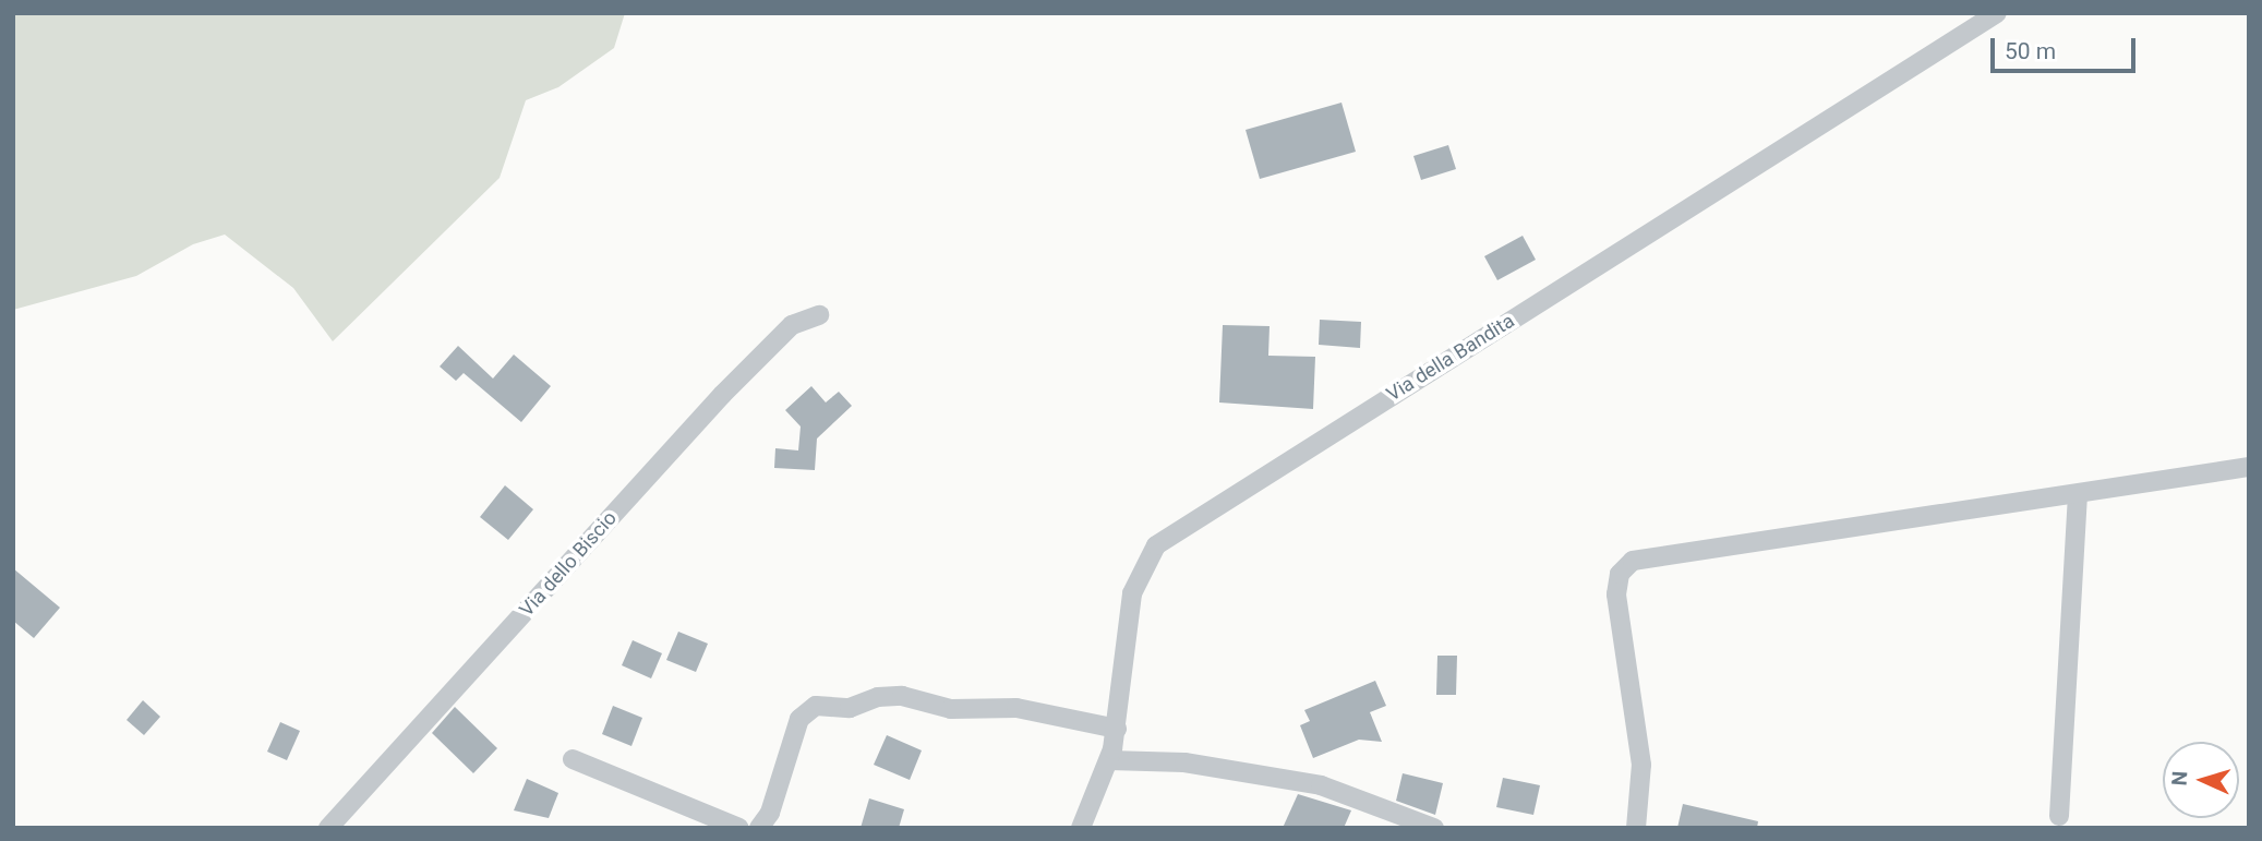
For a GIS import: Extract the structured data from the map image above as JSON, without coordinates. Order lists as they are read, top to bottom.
{
  "streets": {
    "street": ["Via della Bandita", "Via dello Biscio"]
  },
  "scale_bar": "50 m",
  "north": "left"
}
